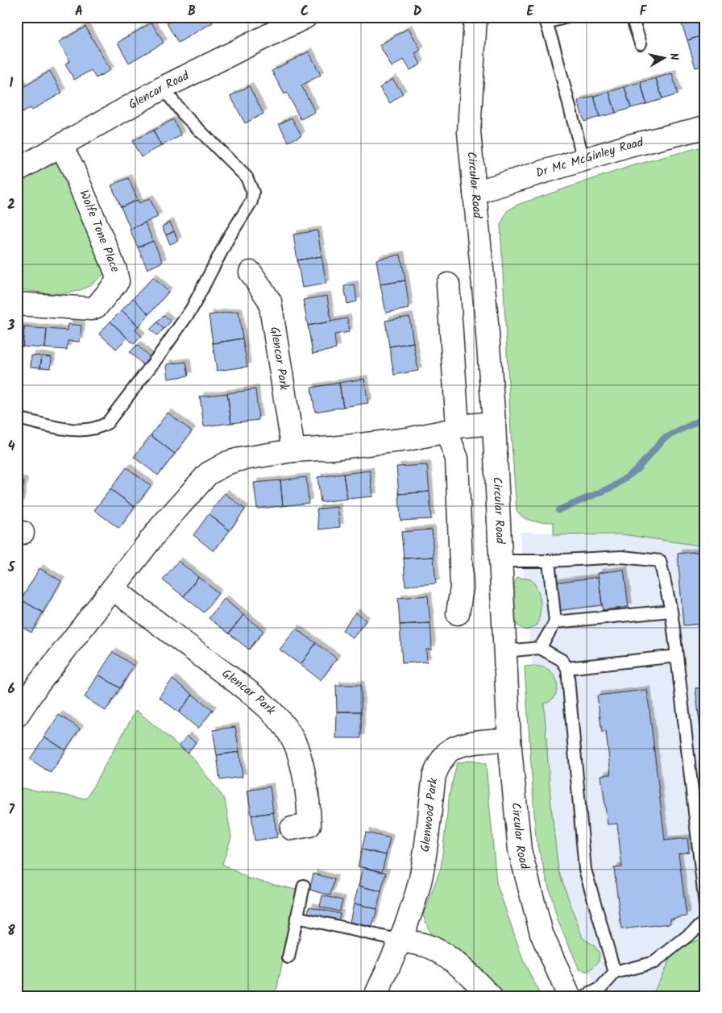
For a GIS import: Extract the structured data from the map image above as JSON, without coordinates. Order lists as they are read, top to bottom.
{
  "streets": {
    "street": [
      "Glencar Road",
      "Dr Mc McGinley Road",
      "Circular Road",
      "Wolfe Tone Place",
      "Glencar Park",
      "Glenwood Park"
    ]
  },
  "crossings": [
    ["Glencar Road", "Wolfe Tone Place"],
    ["Dr Mc McGinley Road", "Circular Road"],
    ["Circular Road", "Glenwood Park"]
  ],
  "north": "right",
  "grid": {
    "columns": [
      "A",
      "B",
      "C",
      "D",
      "E",
      "F"
    ],
    "rows": [
      "1",
      "2",
      "3",
      "4",
      "5",
      "6",
      "7",
      "8"
    ]
  }
}
